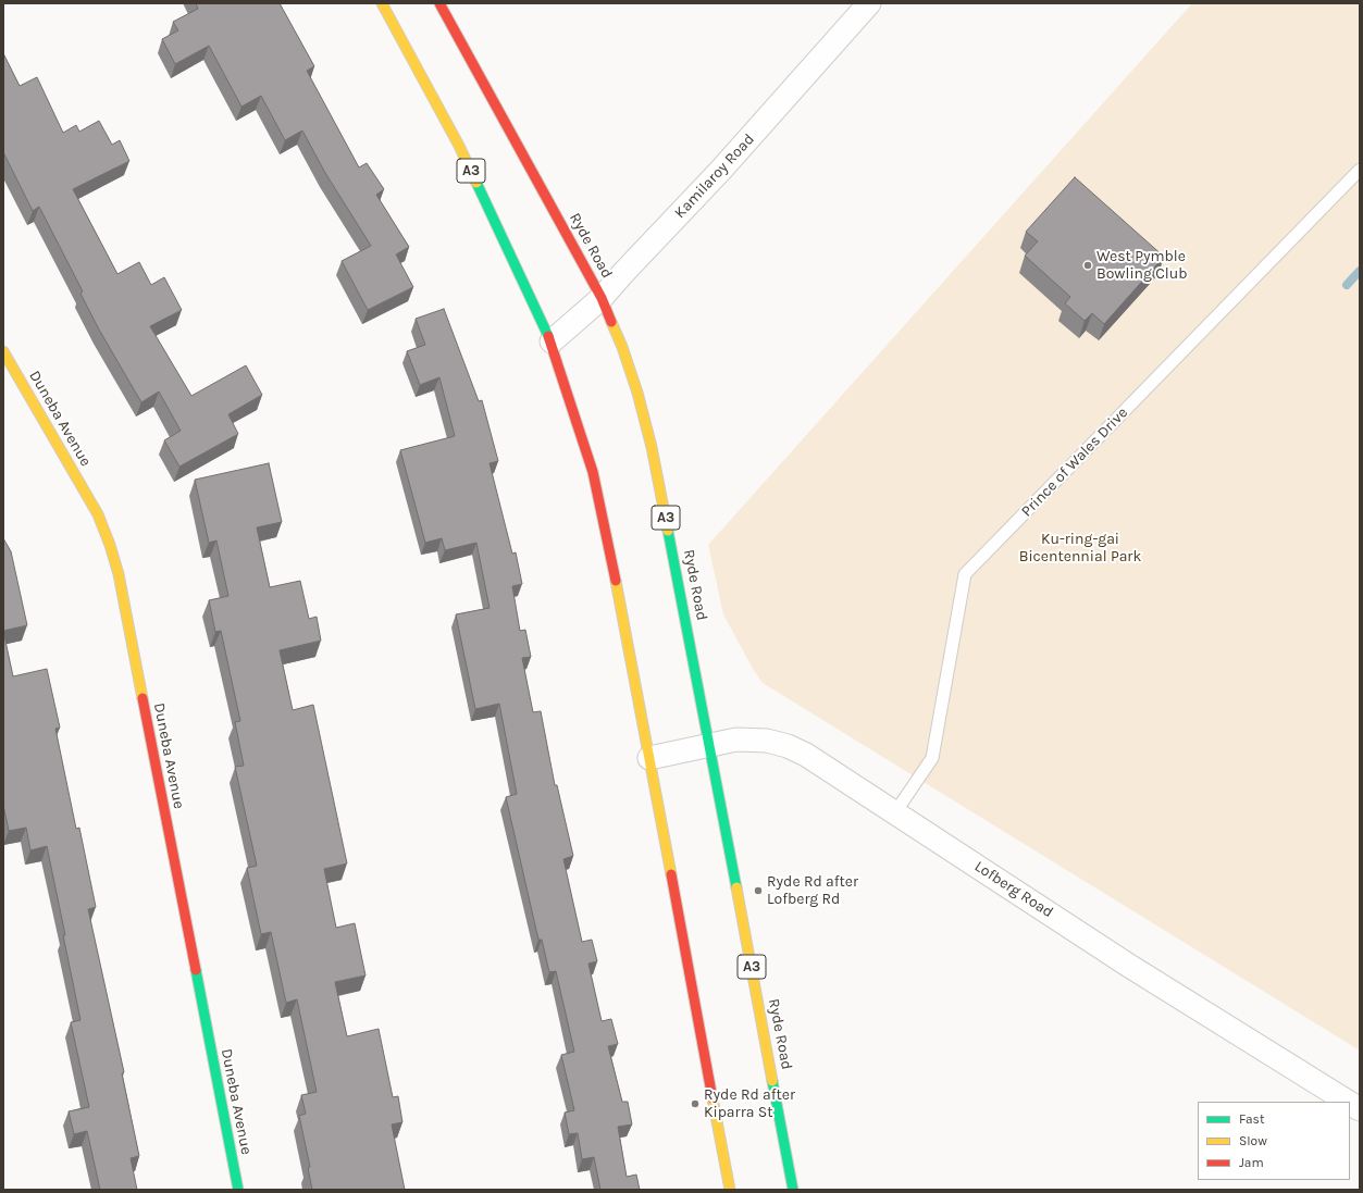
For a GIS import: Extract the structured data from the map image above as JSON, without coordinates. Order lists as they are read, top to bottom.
{
  "streets": {
    "main road": ["A3", "Ryde Road", "Duneba Avenue"],
    "street": ["Kamilaroy Road", "Lofberg Road"],
    "lane": ["Prince of Wales Drive"]
  },
  "crossings": [
    ["A3", "Kamilaroy Road"],
    ["A3", "Lofberg Road"],
    ["Kamilaroy Road", "Ryde Road"],
    ["Ryde Road", "Lofberg Road"],
    ["Prince of Wales Drive", "Lofberg Road"]
  ],
  "parks": ["Ku-ring-gai Bicentennial Park"],
  "places": ["West Pymble Bowling Club", "Ryde Rd after Lofberg Rd", "Ryde Rd after Kiparra St"],
  "legend": ["Fast", "Slow", "Jam"]
}
